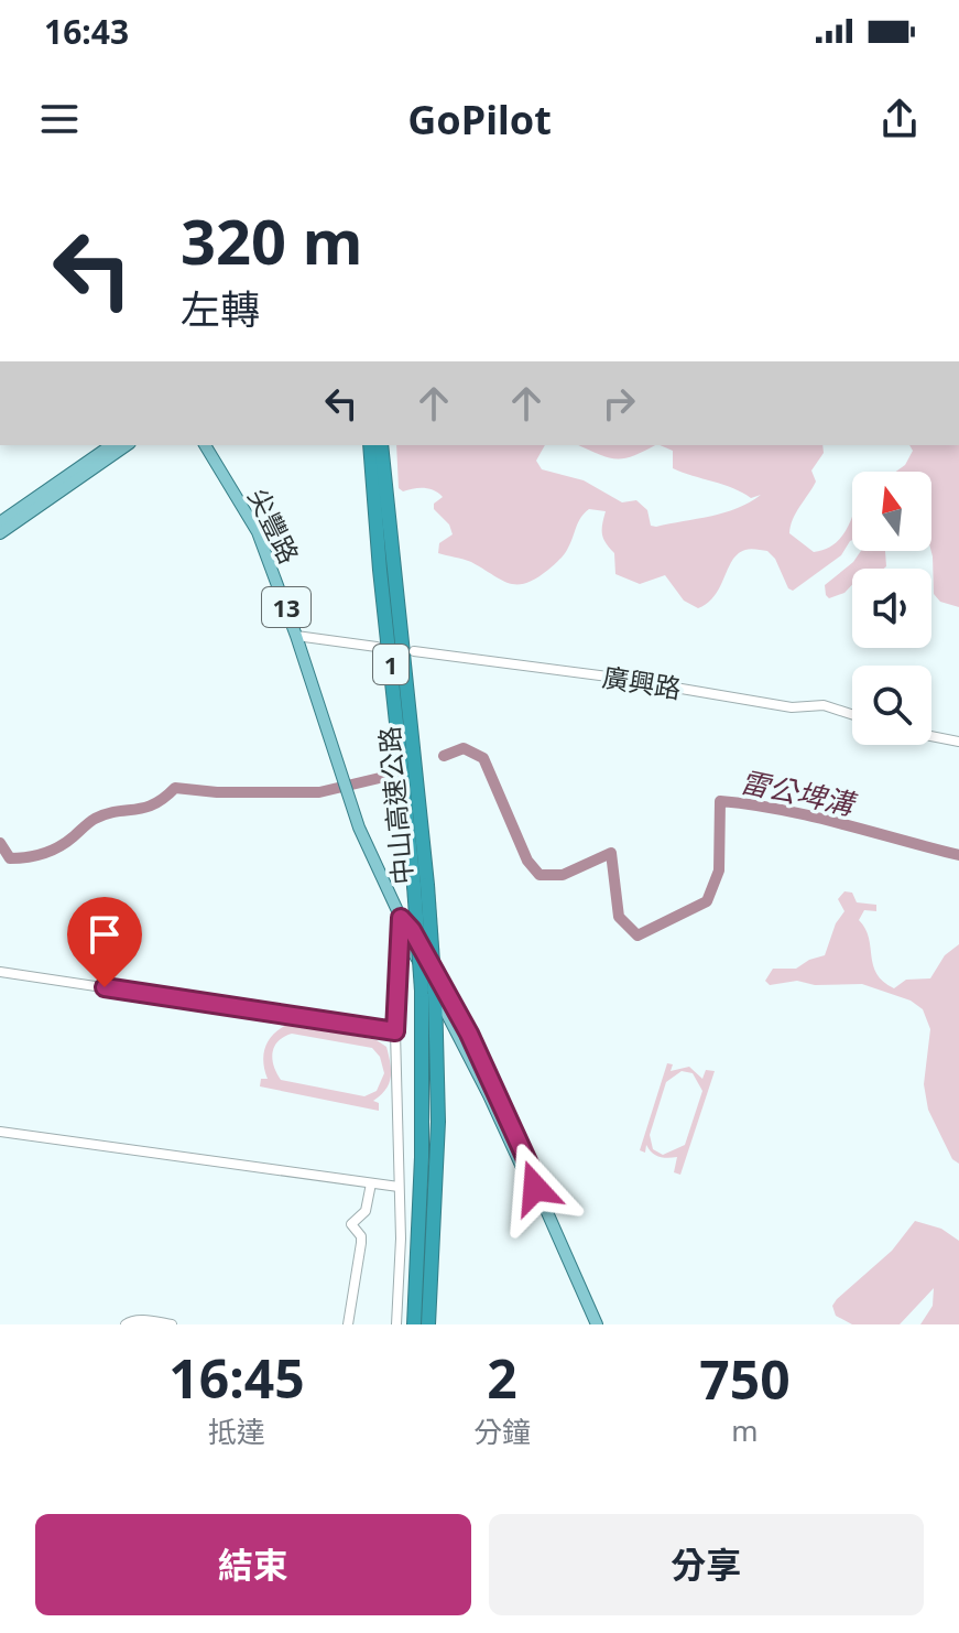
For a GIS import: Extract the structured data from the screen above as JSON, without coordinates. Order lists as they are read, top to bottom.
{
  "streets": {
    "highway": ["1", "中山高速公路"],
    "main road": ["尖豐路", "13"],
    "street": ["廣興路"]
  },
  "crossings": [
    ["尖豐路", "13"]
  ],
  "water": ["雷公埤溝"],
  "north": "top",
  "page": {
    "status": "16:43",
    "header": "GoPilot",
    "turn": ["320 m", "左轉"],
    "eta": [
      "16:45",
      "抵達",
      "2",
      "分鐘",
      "750",
      "m"
    ],
    "buttons": ["結束", "分享"]
  }
}
